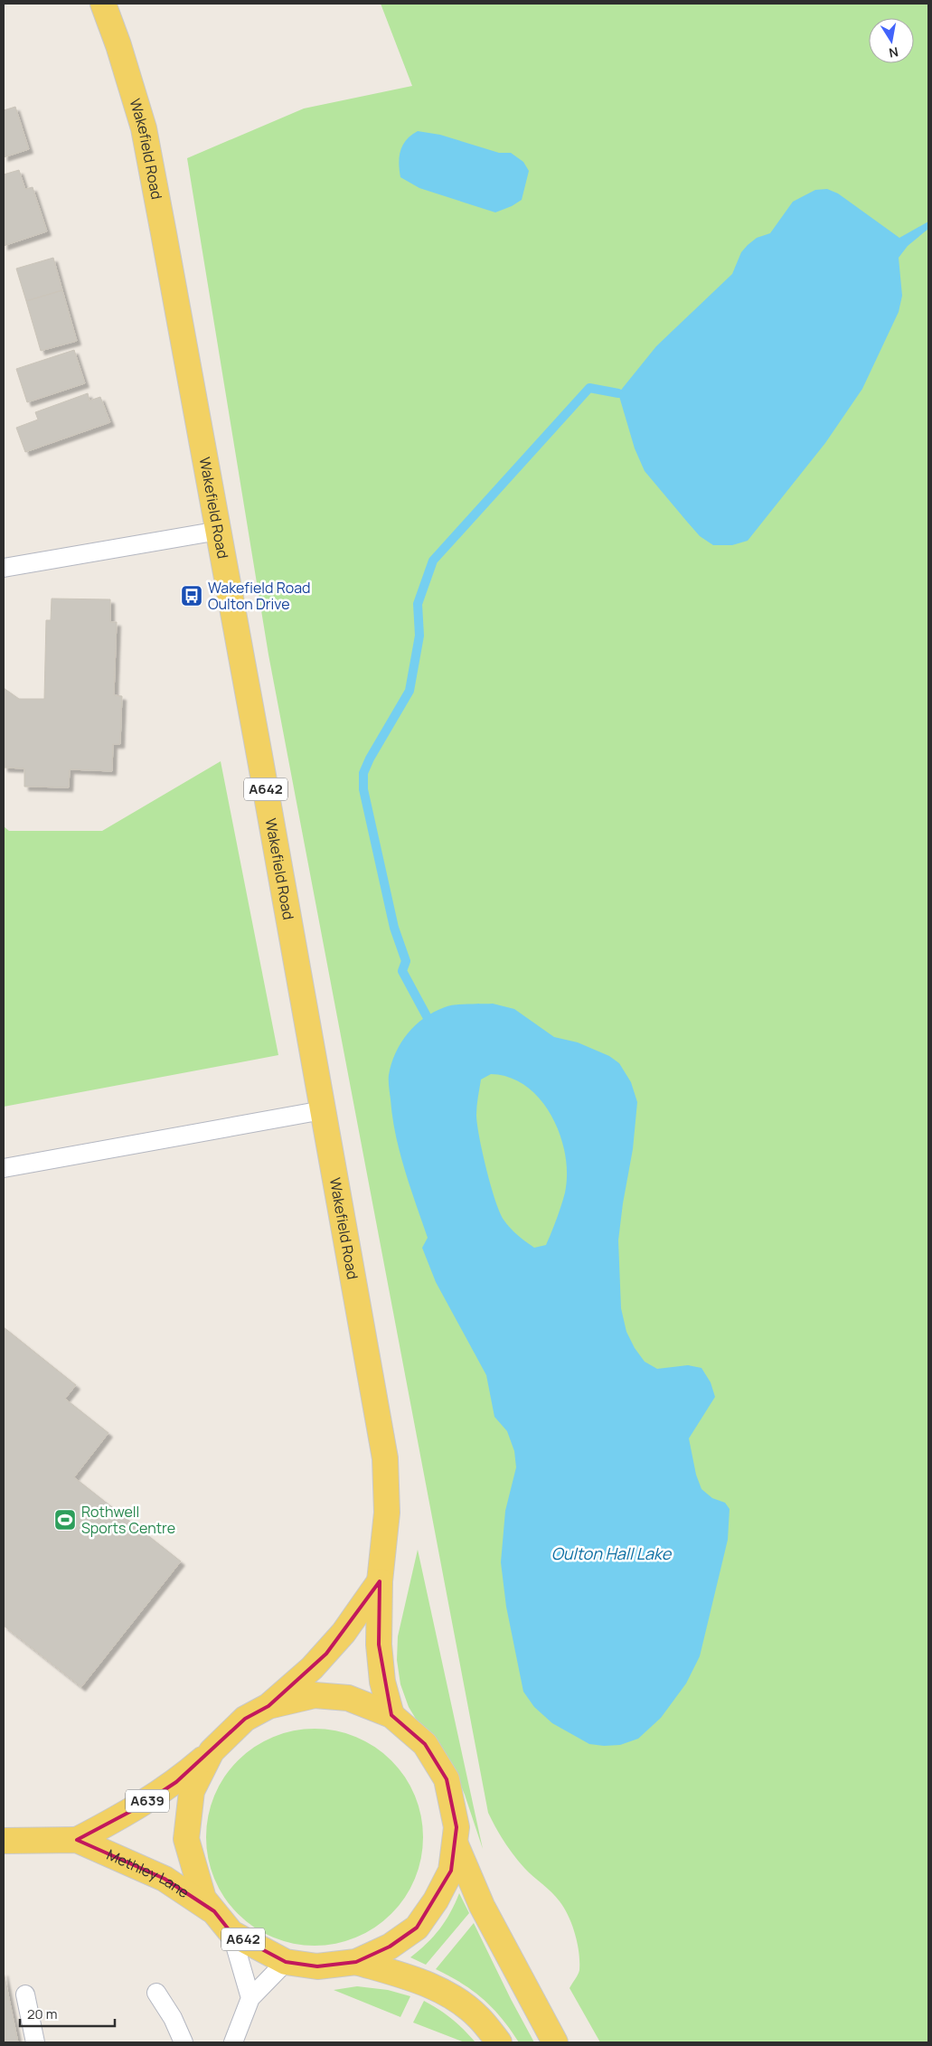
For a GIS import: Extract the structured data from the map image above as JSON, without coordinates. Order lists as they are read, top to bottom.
{
  "streets": {
    "main road": [
      "Wakefield Road",
      "A642",
      "A639",
      "Methley Lane"
    ]
  },
  "crossings": [
    ["Wakefield Road", "A642"],
    ["A642", "Methley Lane"]
  ],
  "water": ["Oulton Hall Lake"],
  "places": {
    "bus stop": ["Wakefield Road Oulton Drive"],
    "sports": ["Rothwell Sports Centre"]
  },
  "scale_bar": "20 m",
  "north": "bottom"
}
